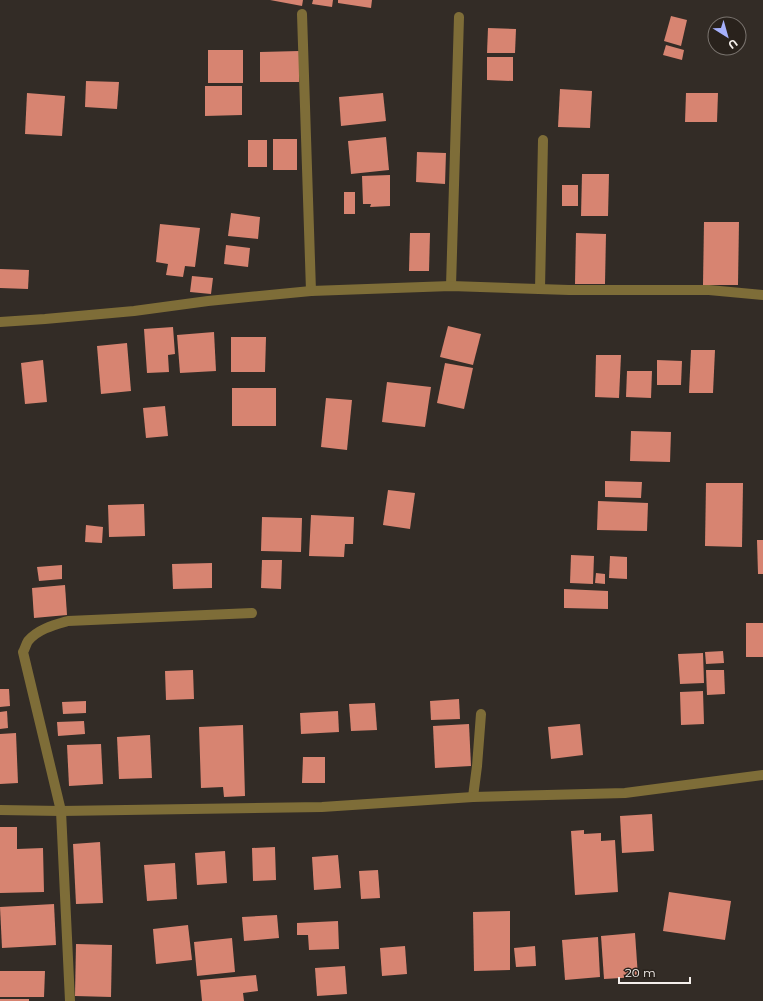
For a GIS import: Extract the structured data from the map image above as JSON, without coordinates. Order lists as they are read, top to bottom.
{
  "scale_bar": "20 m",
  "north": "bottom right"
}
